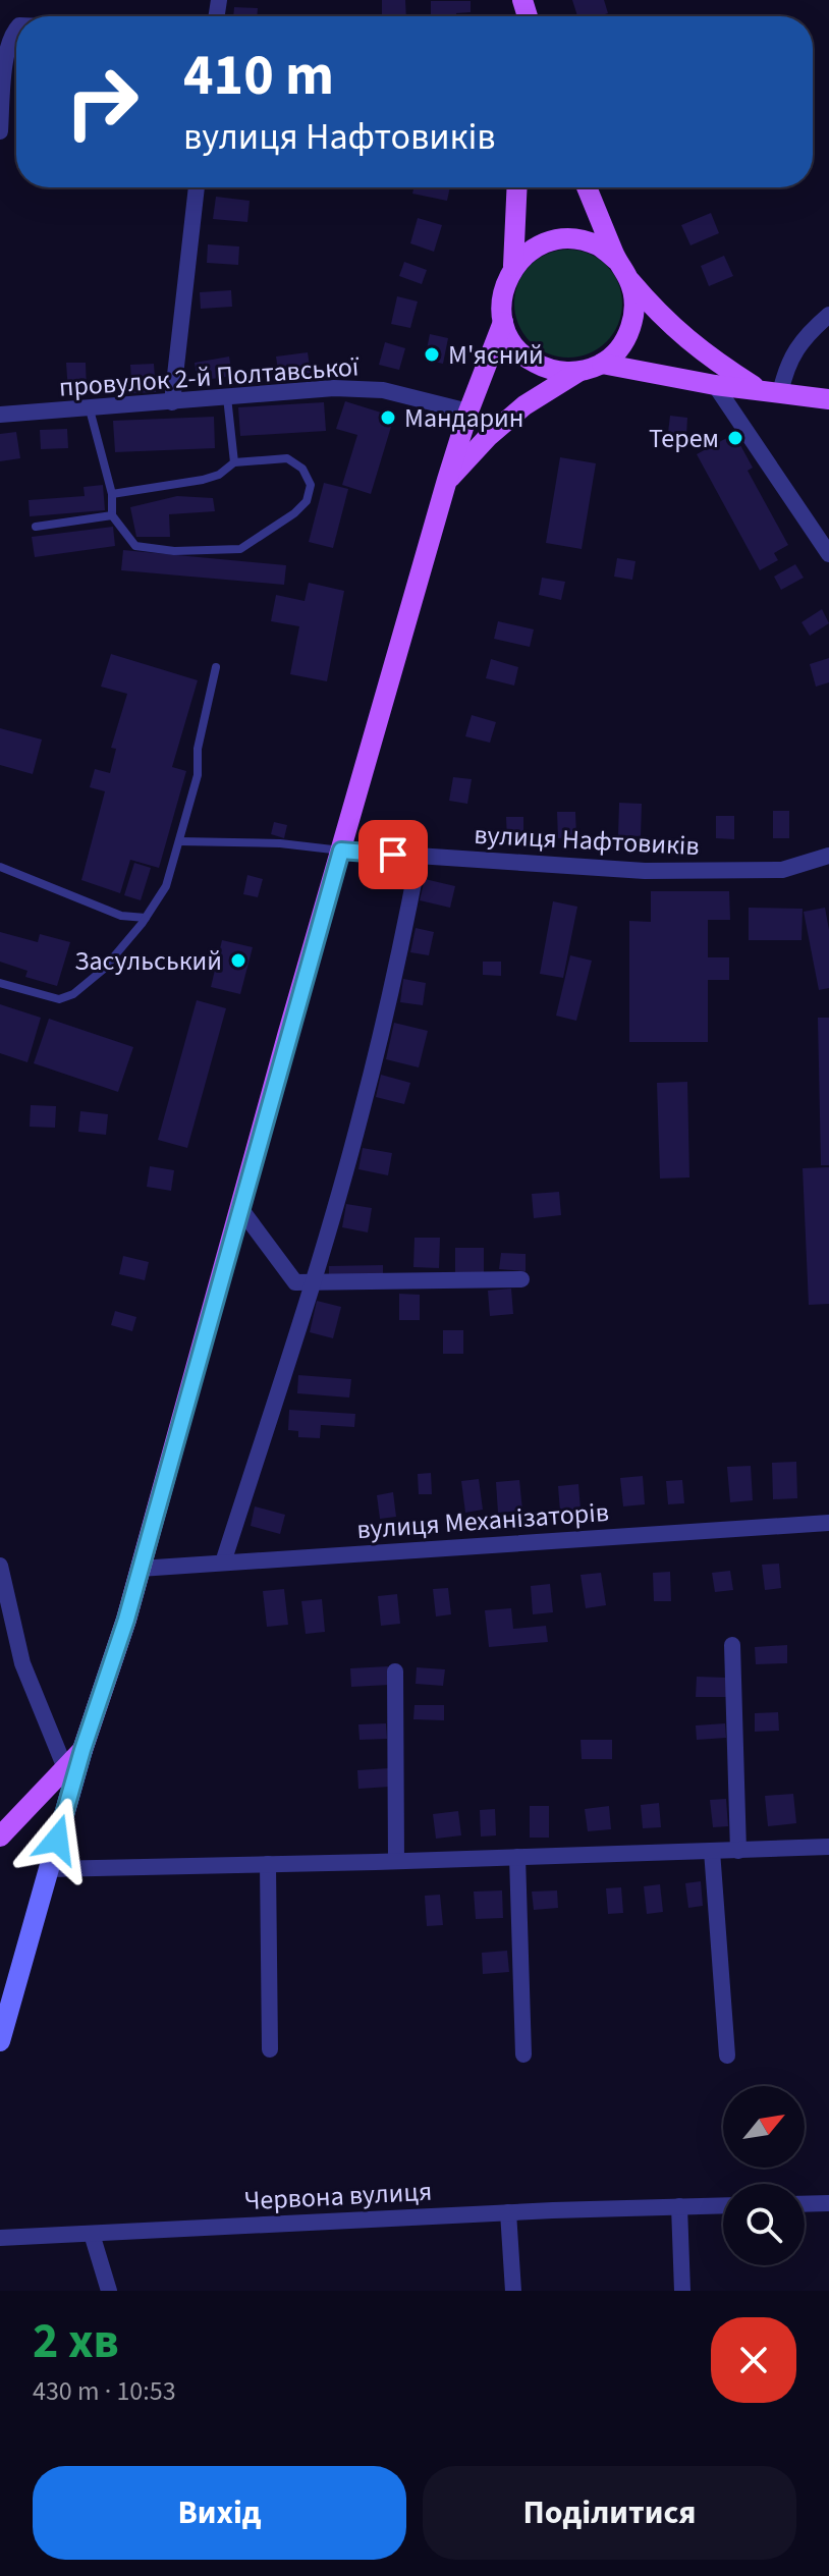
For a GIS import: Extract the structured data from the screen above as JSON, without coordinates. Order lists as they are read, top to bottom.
{
  "streets": {
    "street": [
      "провулок 2-й Полтавської",
      "вулиця Нафтовиків",
      "вулиця Механізаторів",
      "Червона вулиця"
    ]
  },
  "places": [
    "М'ясний",
    "Мандарин",
    "Терем",
    "Засульський"
  ],
  "north": "top right",
  "page": {
    "turn": ["410 m", "вулиця Нафтовиків"],
    "heading": ["2 хв", "430 m · 10:53"],
    "buttons": ["Вихід", "Поділитися"]
  }
}
